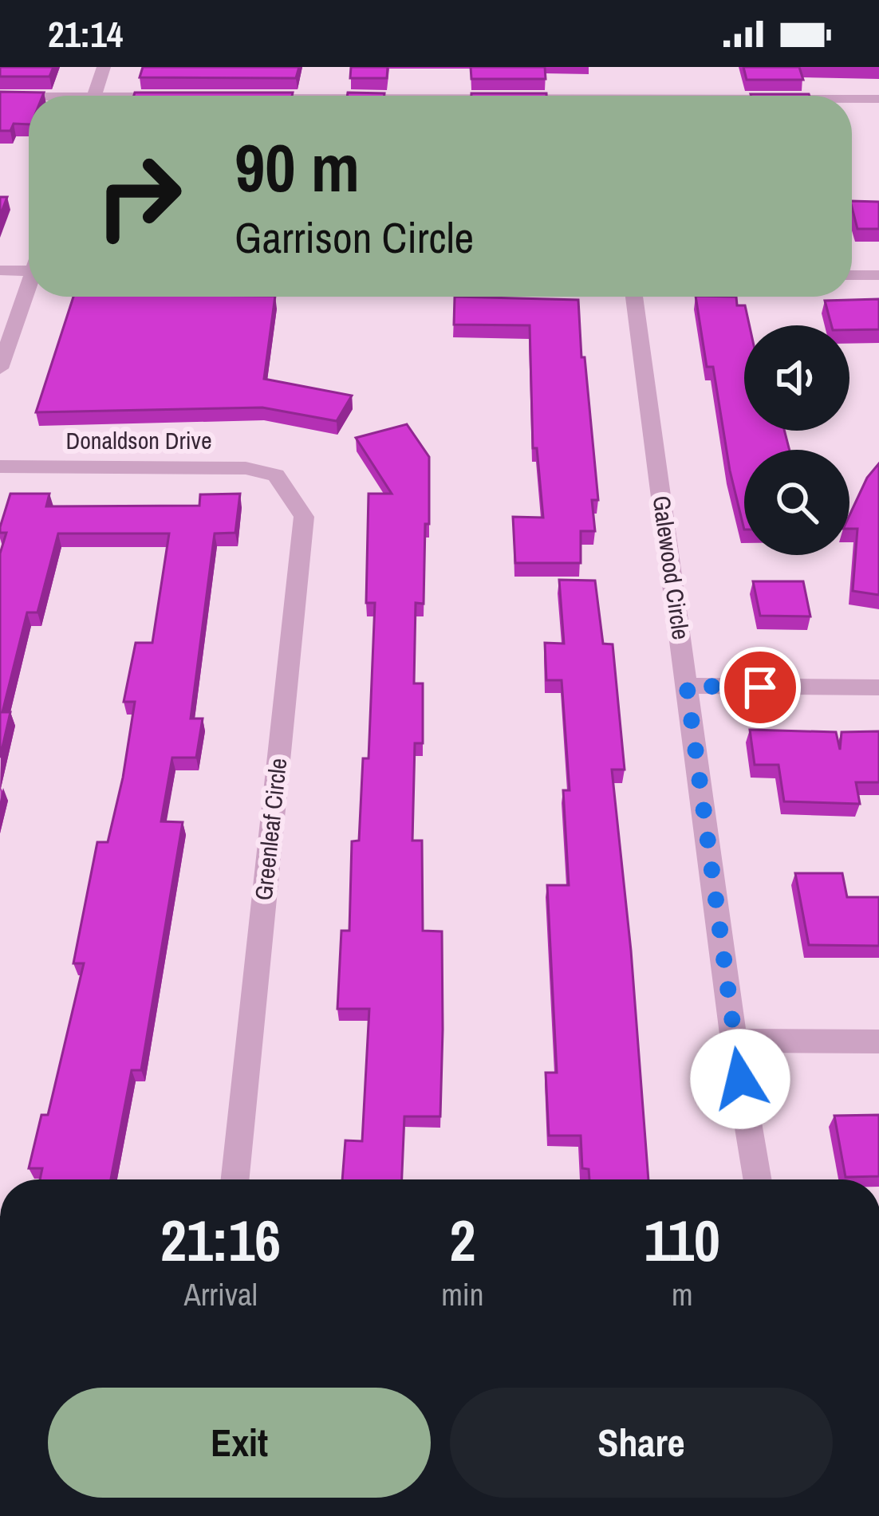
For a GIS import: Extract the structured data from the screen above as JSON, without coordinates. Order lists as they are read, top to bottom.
{
  "streets": {
    "street": ["Donaldson Drive", "Galewood Circle", "Greenleaf Circle"]
  },
  "crossings": [
    ["Donaldson Drive", "Greenleaf Circle"]
  ],
  "page": {
    "status": "21:14",
    "turn": ["90 m", "Garrison Circle"],
    "eta": [
      "21:16",
      "Arrival",
      "2",
      "min",
      "110",
      "m"
    ],
    "buttons": ["Exit", "Share"]
  }
}
